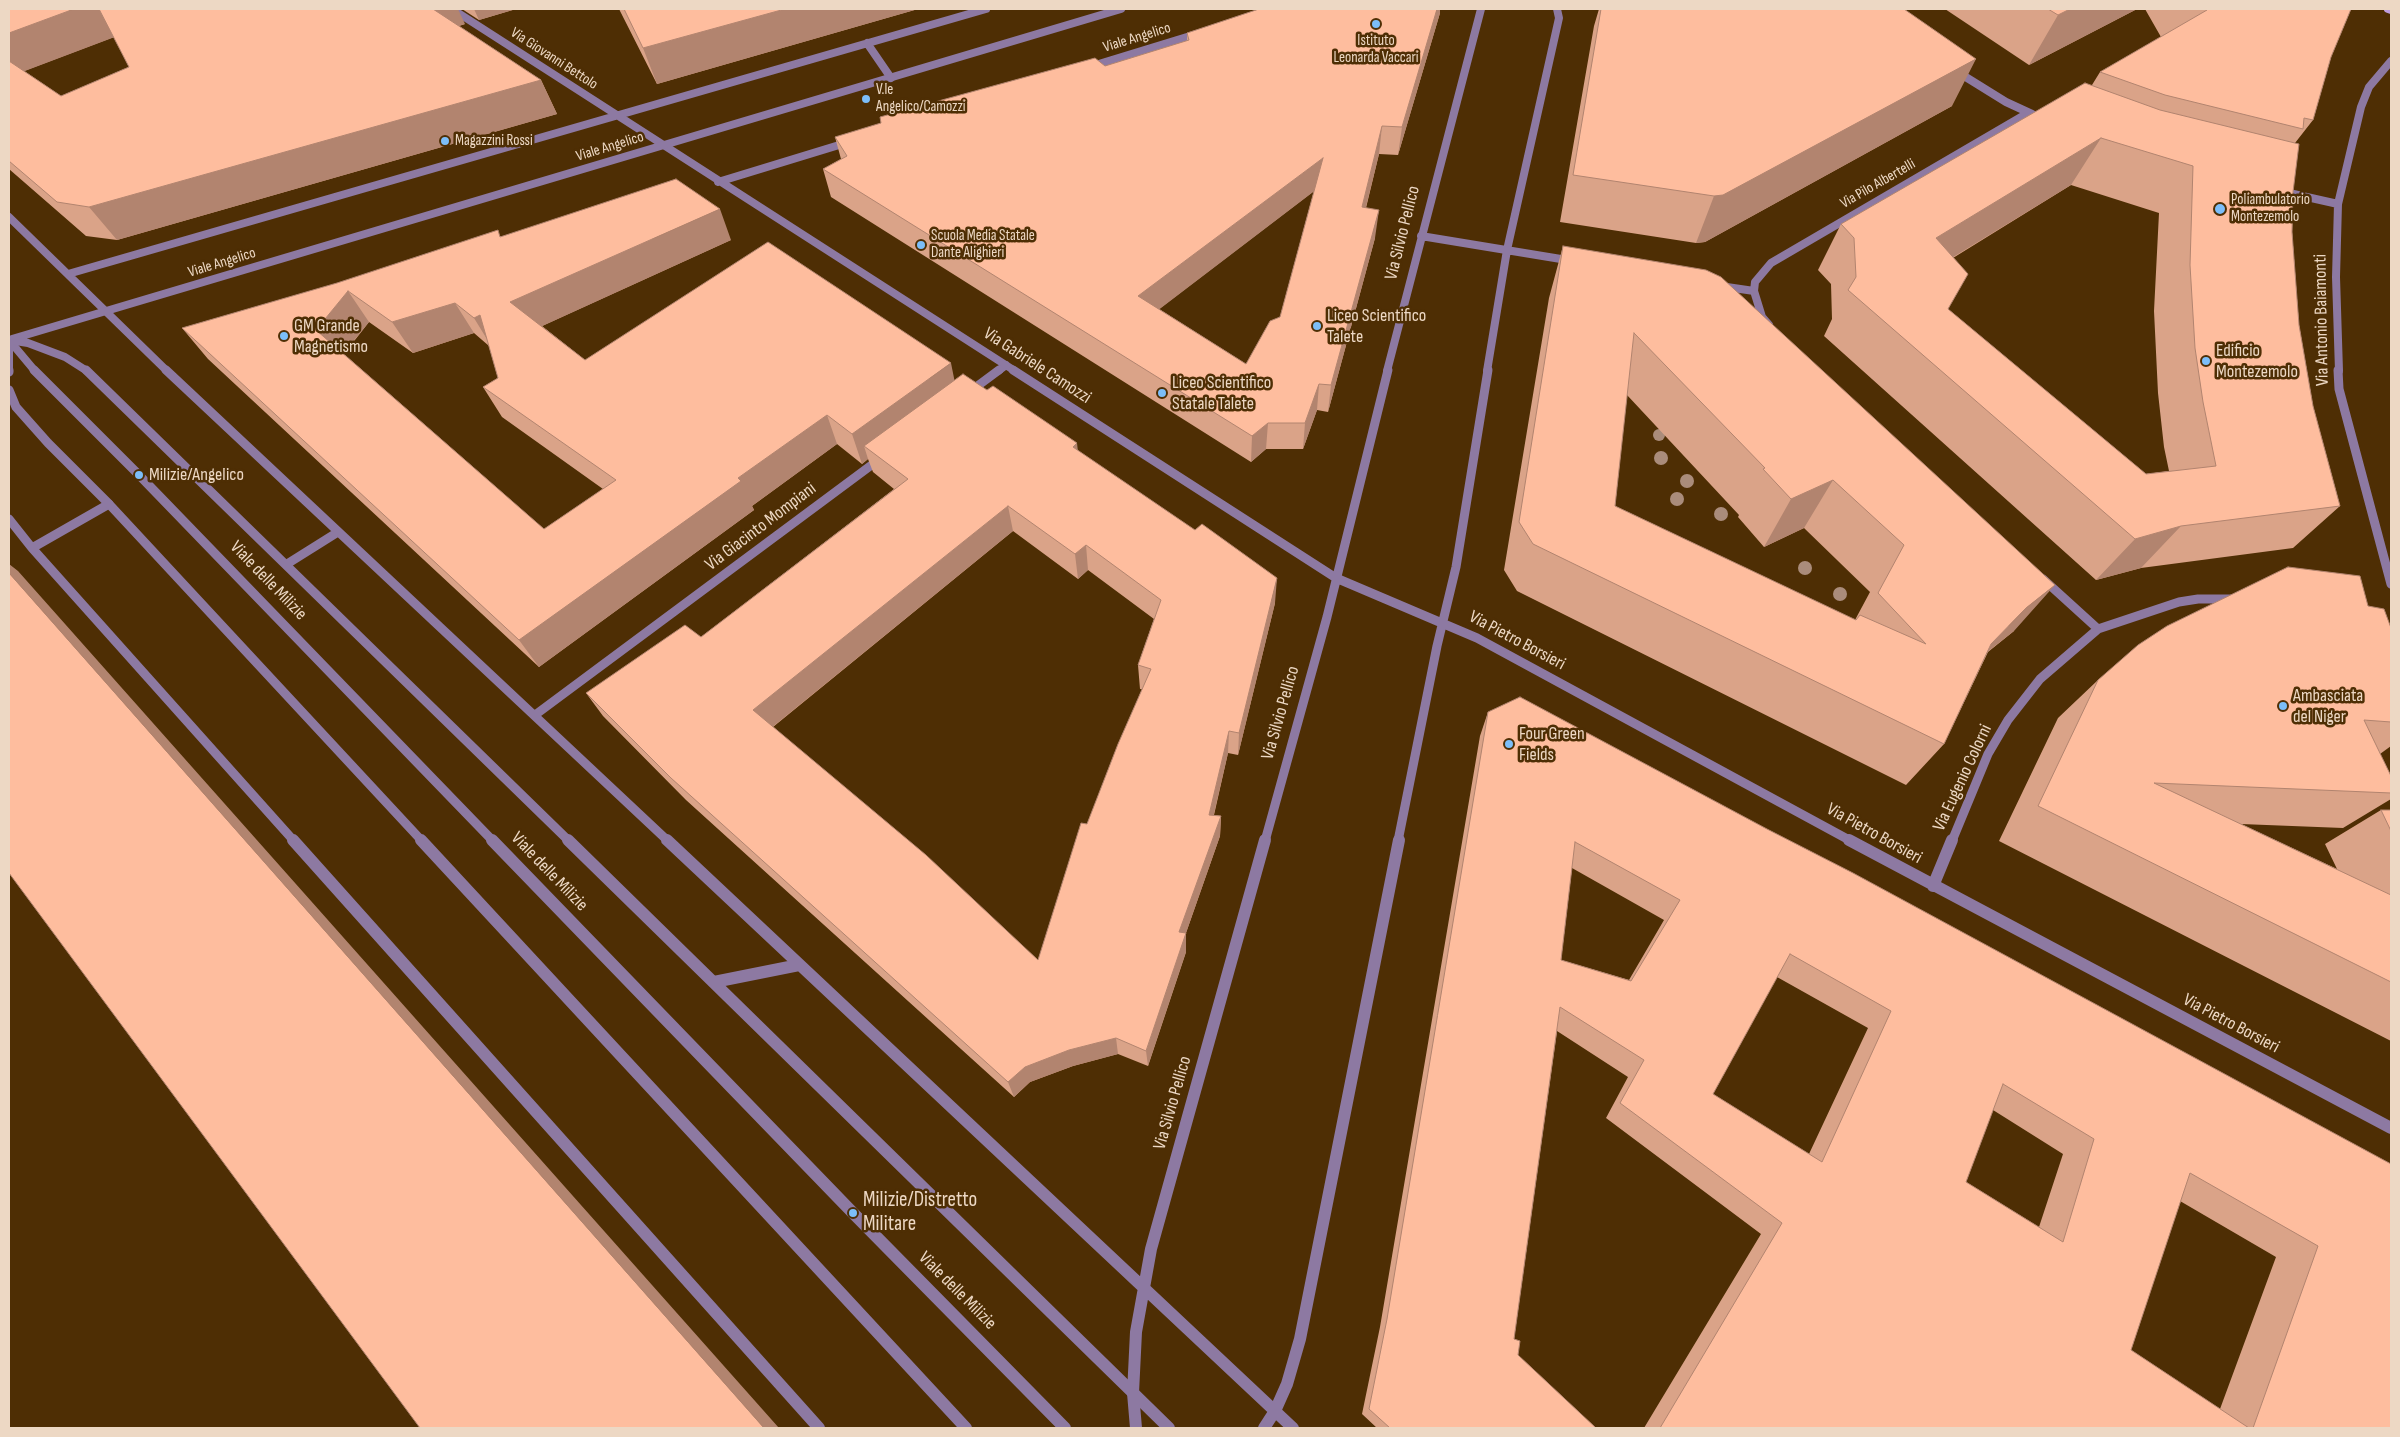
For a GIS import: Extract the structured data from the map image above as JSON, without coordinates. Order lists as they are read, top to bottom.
{
  "streets": {
    "street": [
      "Viale Angelico",
      "Via Giovanni Bettolo",
      "Via Pilo Albertelli",
      "Via Silvio Pellico",
      "Via Antonio Baiamonti",
      "Via Gabriele Camozzi",
      "Via Giacinto Mompiani",
      "Viale delle Milizie",
      "Via Pietro Borsieri",
      "Via Eugenio Colorni"
    ]
  },
  "crossings": [
    ["Viale Angelico", "Via Giovanni Bettolo"],
    ["Viale Angelico", "Via Gabriele Camozzi"],
    ["Viale Angelico", "Viale delle Milizie"],
    ["Via Giovanni Bettolo", "Via Gabriele Camozzi"],
    ["Via Silvio Pellico", "Via Gabriele Camozzi"],
    ["Via Silvio Pellico", "Viale delle Milizie"],
    ["Via Silvio Pellico", "Via Pietro Borsieri"],
    ["Via Gabriele Camozzi", "Via Pietro Borsieri"],
    ["Via Pietro Borsieri", "Via Eugenio Colorni"]
  ],
  "places": [
    "Istituto Leonarda Vaccari",
    "V.le Angelico/Camozzi",
    "Magazzini Rossi",
    "Poliambulatorio Montezemolo",
    "Scuola Media Statale Dante Alighieri",
    "Liceo Scientifico Talete",
    "GM Grande Magnetismo",
    "Edificio Montezemolo",
    "Liceo Scientifico Statale Talete",
    "Milizie/Angelico",
    "Ambasciata del Niger",
    "Four Green Fields",
    "Milizie/Distretto Militare"
  ]
}
